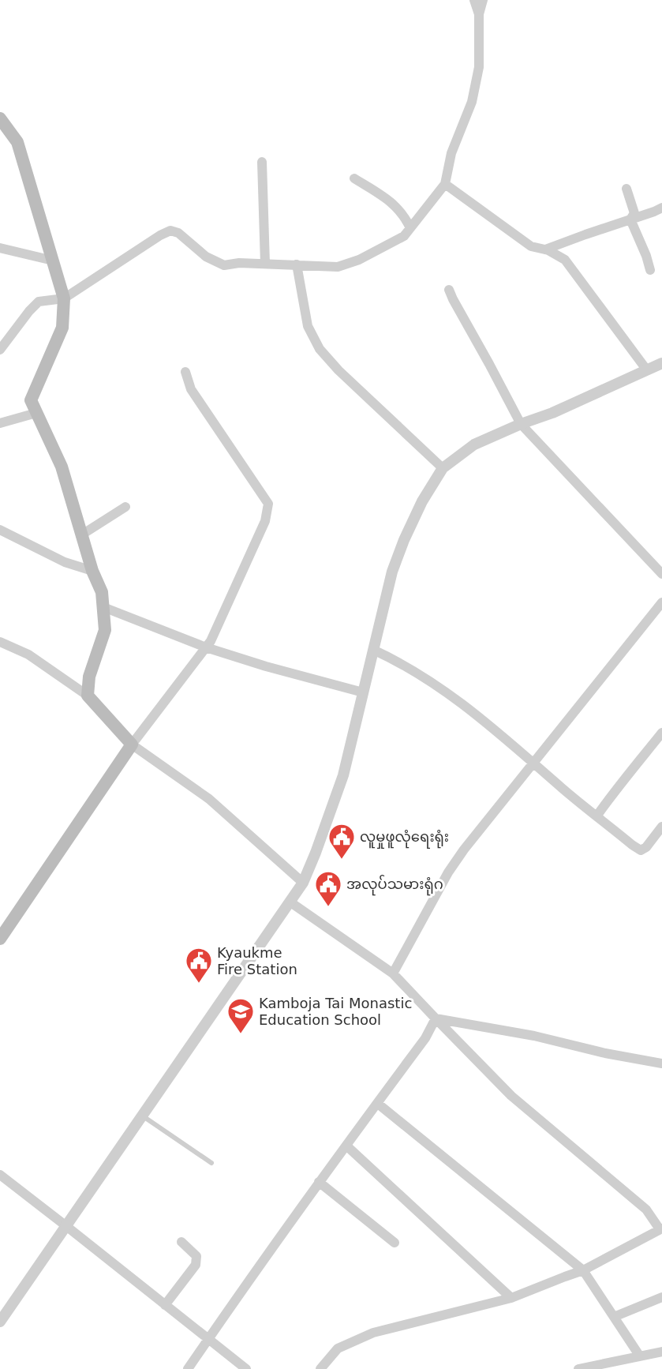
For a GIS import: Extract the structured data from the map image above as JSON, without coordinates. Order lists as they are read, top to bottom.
{
  "places": {
    "public building": ["လူမှုဖူလုံရေးရုံး", "အလုပ်သမားရုံဂ", "Kyaukme Fire Station"],
    "school or university": ["Kamboja Tai Monastic Education School"]
  }
}
